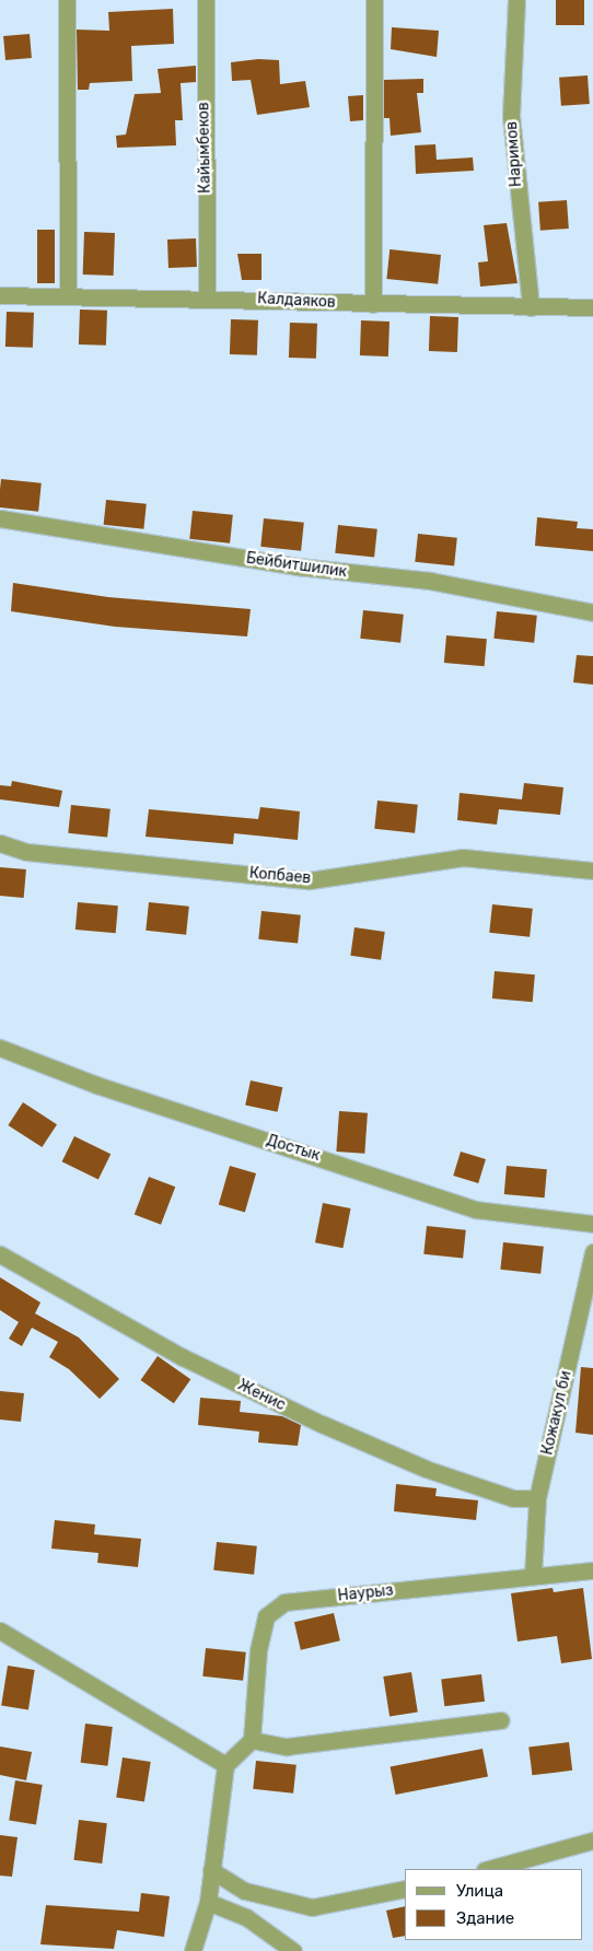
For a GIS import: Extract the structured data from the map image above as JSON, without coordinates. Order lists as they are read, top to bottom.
{
  "streets": {
    "street": [
      "Кайымбеков",
      "Наримов",
      "Калдаяков",
      "Бейбитшилик",
      "Копбаев",
      "Достык",
      "Женис",
      "Кожакул би",
      "Наурыз"
    ]
  },
  "crossings": [
    ["Кайымбеков", "Калдаяков"],
    ["Наримов", "Калдаяков"],
    ["Женис", "Кожакул би"],
    ["Кожакул би", "Наурыз"]
  ],
  "legend": ["Улица", "Здание"]
}
